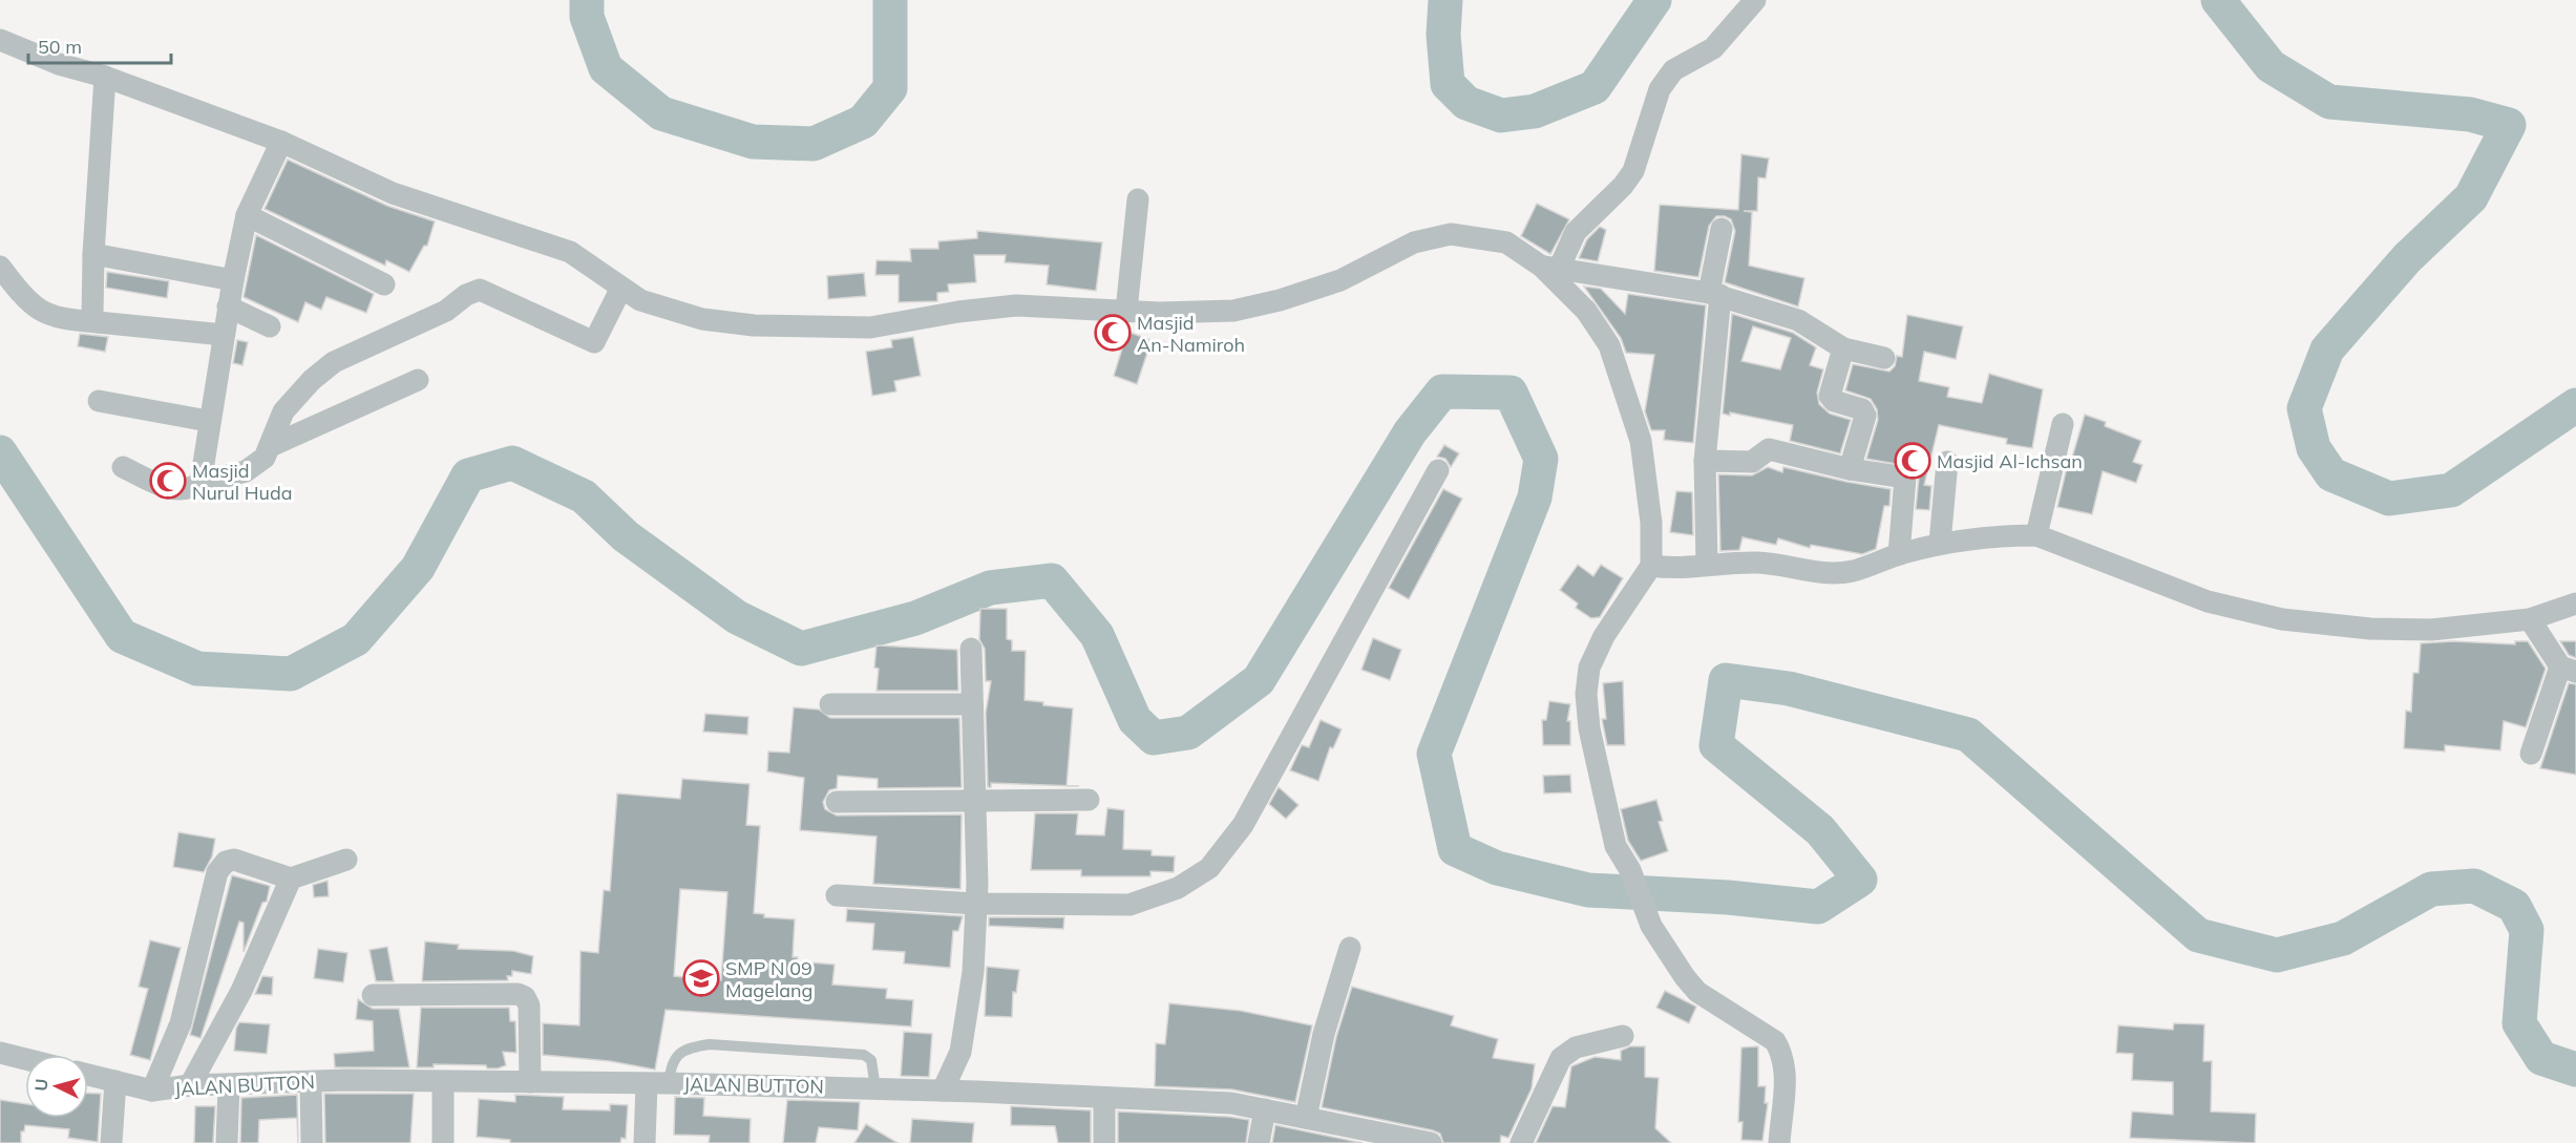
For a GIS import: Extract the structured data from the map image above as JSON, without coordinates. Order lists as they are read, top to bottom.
{
  "streets": {
    "street": ["JALAN BUTTON"]
  },
  "places": {
    "mosque": ["Masjid An-Namiroh", "Masjid Al-Ichsan", "Masjid Nurul Huda"],
    "school or university": ["SMP N 09 Magelang"]
  },
  "scale_bar": "50 m",
  "north": "left"
}
